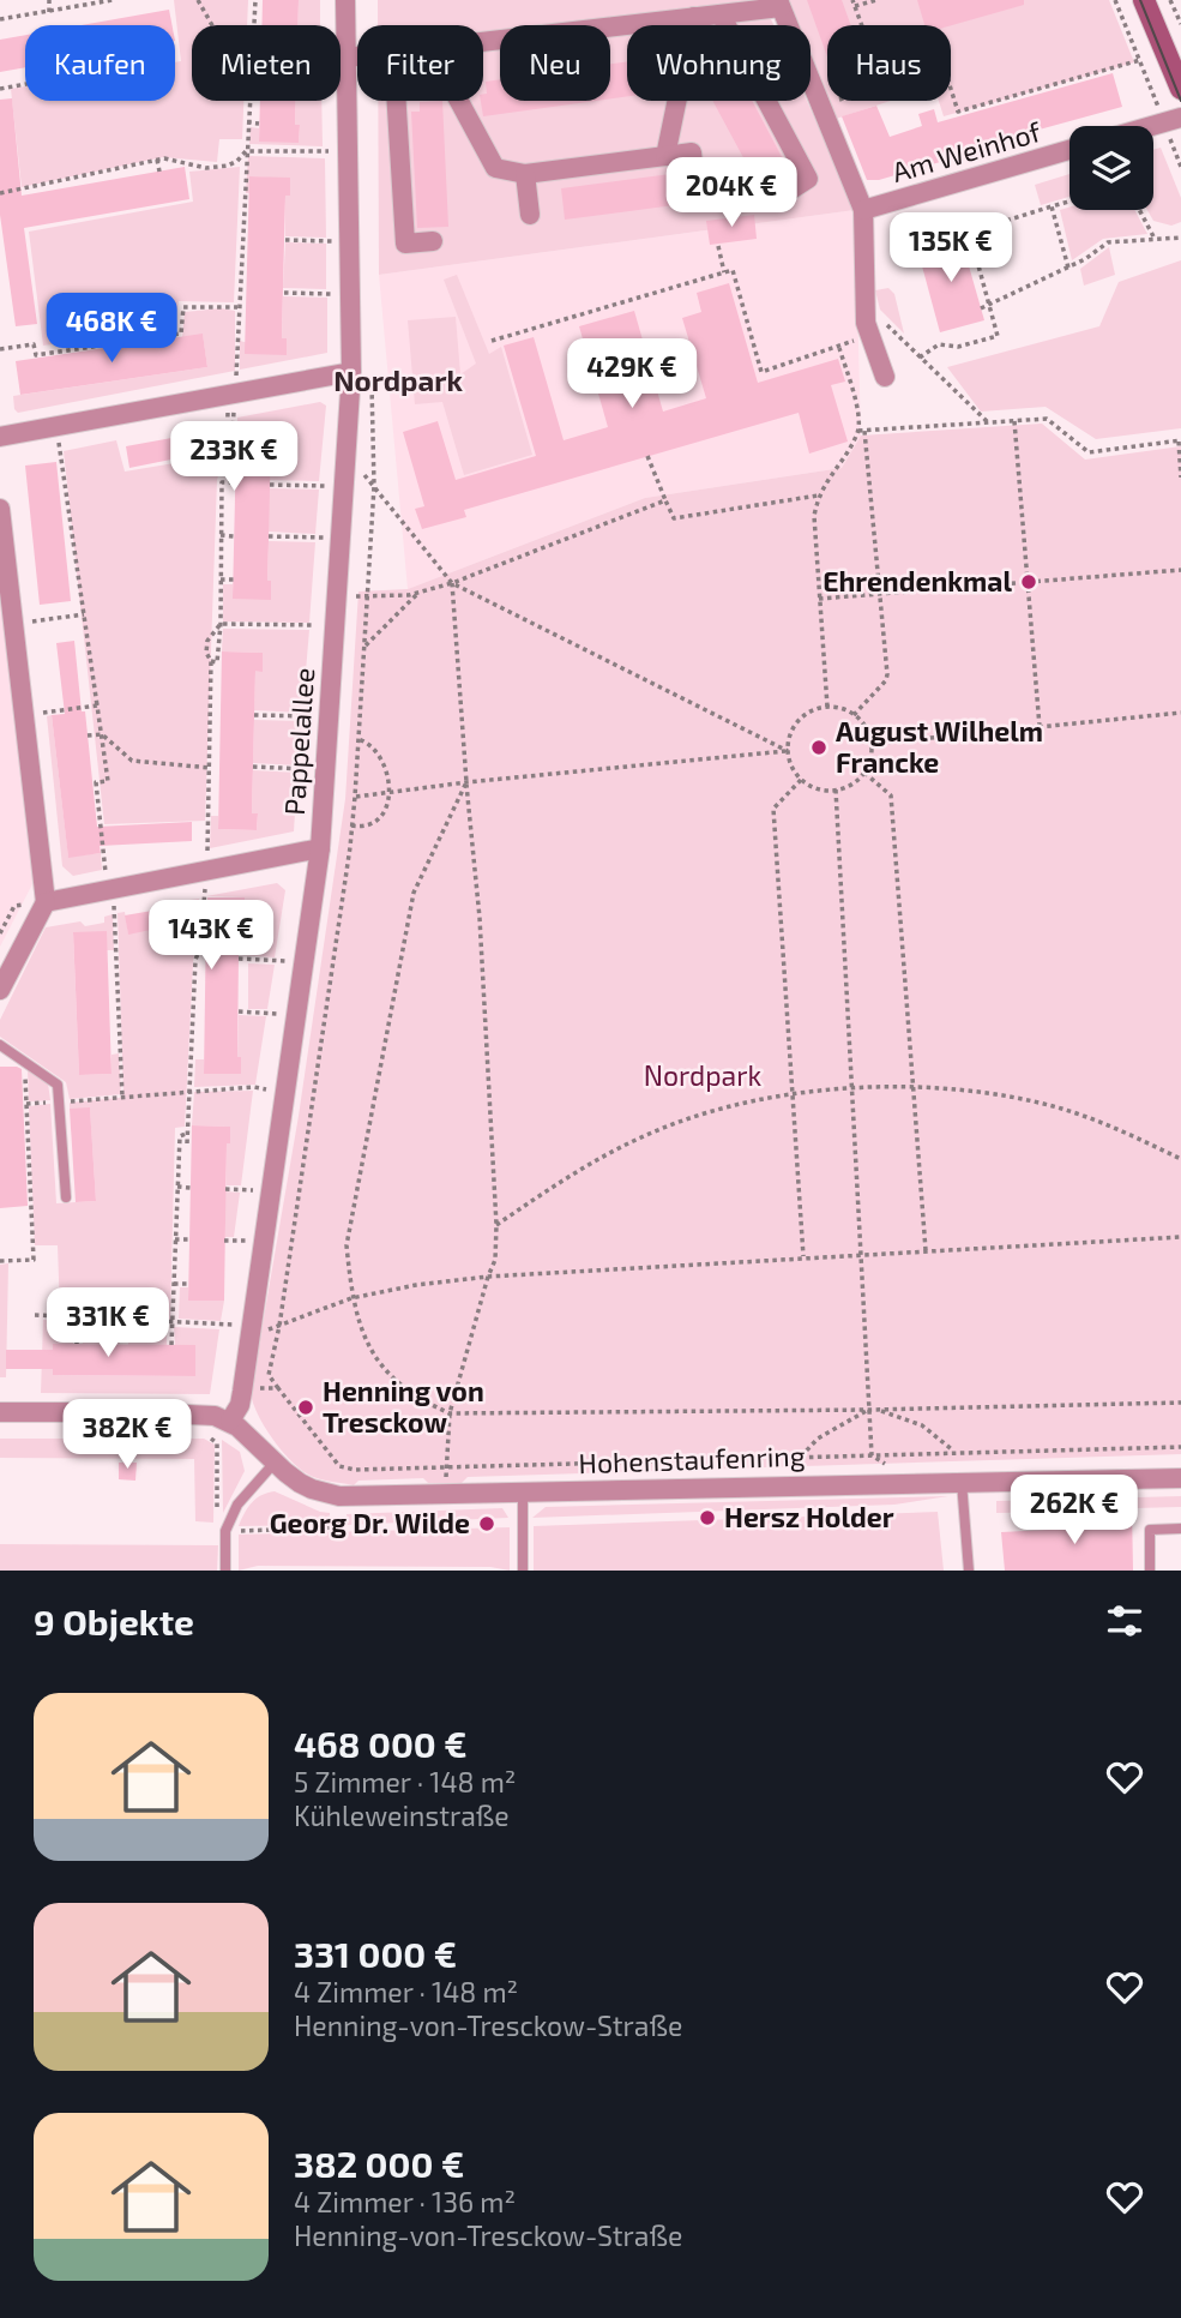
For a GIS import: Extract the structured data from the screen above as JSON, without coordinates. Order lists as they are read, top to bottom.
{
  "streets": {
    "street": ["Am Weinhof", "Pappelallee", "Hohenstaufenring"]
  },
  "crossings": [
    ["Pappelallee", "Hohenstaufenring"]
  ],
  "districts": ["Nordpark"],
  "parks": ["Nordpark"],
  "places": [
    "Ehrendenkmal",
    "August Wilhelm Francke",
    "Henning von Tresckow",
    "Hersz Holder",
    "Georg Dr. Wilde"
  ],
  "page": {
    "chip": [
      "Kaufen",
      "Mieten",
      "Filter",
      "Neu",
      "Wohnung",
      "Haus"
    ],
    "price": [
      "204K €",
      "135K €",
      "468K €",
      "429K €",
      "233K €",
      "143K €",
      "331K €",
      "382K €",
      "262K €"
    ],
    "heading": "9 Objekte",
    "list": [
      {
        "name": "468 000 €",
        "note": "5 Zimmer · 148 m² · Kühleweinstraße"
      },
      {
        "name": "331 000 €",
        "note": "4 Zimmer · 148 m² · Henning-von-Tresckow-Straße"
      },
      {
        "name": "382 000 €",
        "note": "4 Zimmer · 136 m² · Henning-von-Tresckow-Straße"
      }
    ]
  }
}
